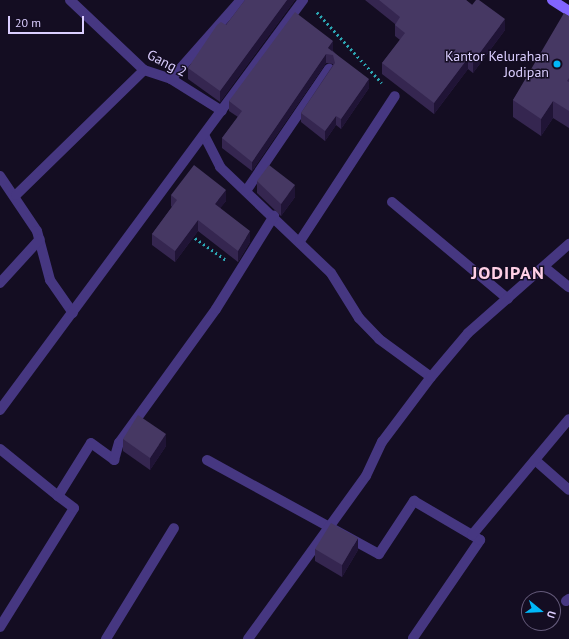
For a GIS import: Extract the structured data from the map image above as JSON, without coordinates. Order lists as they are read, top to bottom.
{
  "streets": {
    "street": ["Gang 2"]
  },
  "districts": ["JODIPAN"],
  "places": ["Kantor Kelurahan Jodipan"],
  "scale_bar": "20 m",
  "north": "right"
}
